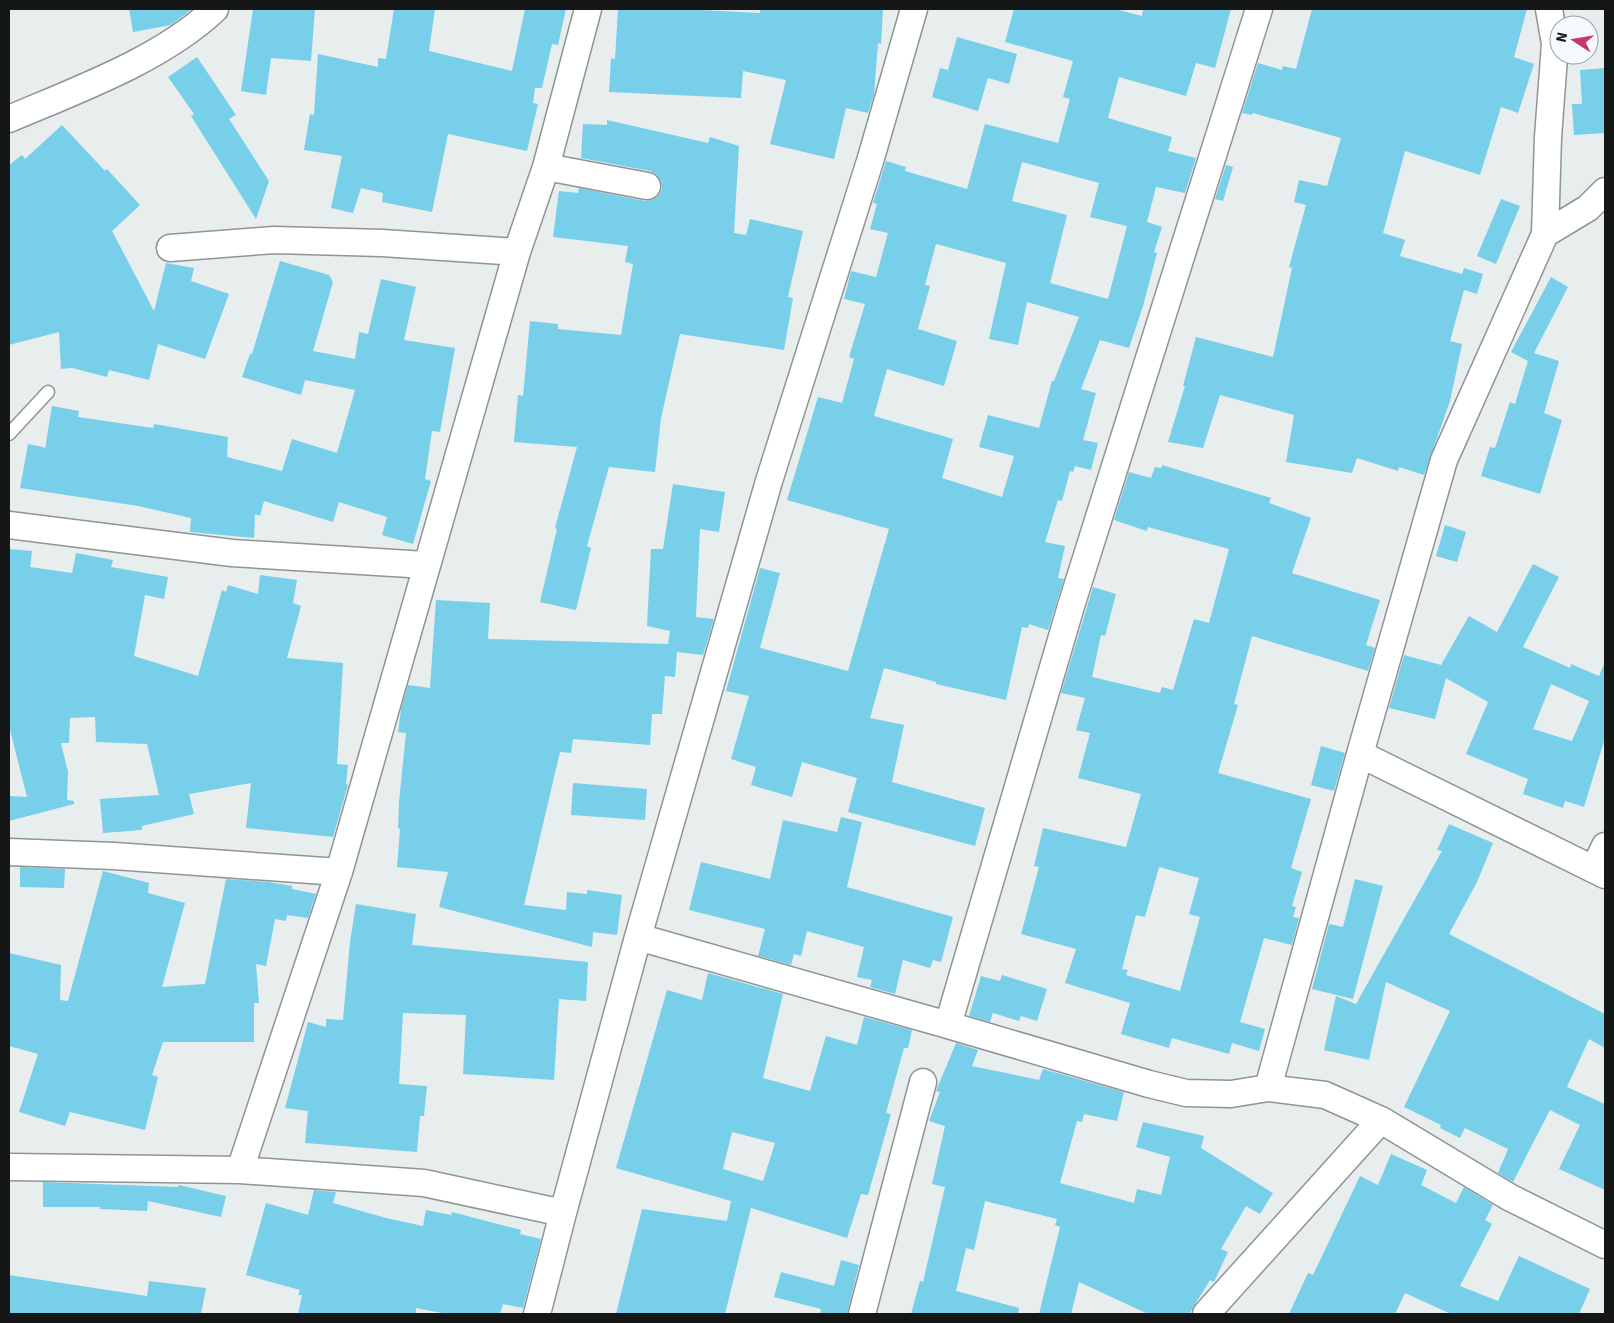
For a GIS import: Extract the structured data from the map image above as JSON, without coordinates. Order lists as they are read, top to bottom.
{
  "north": "left"
}
